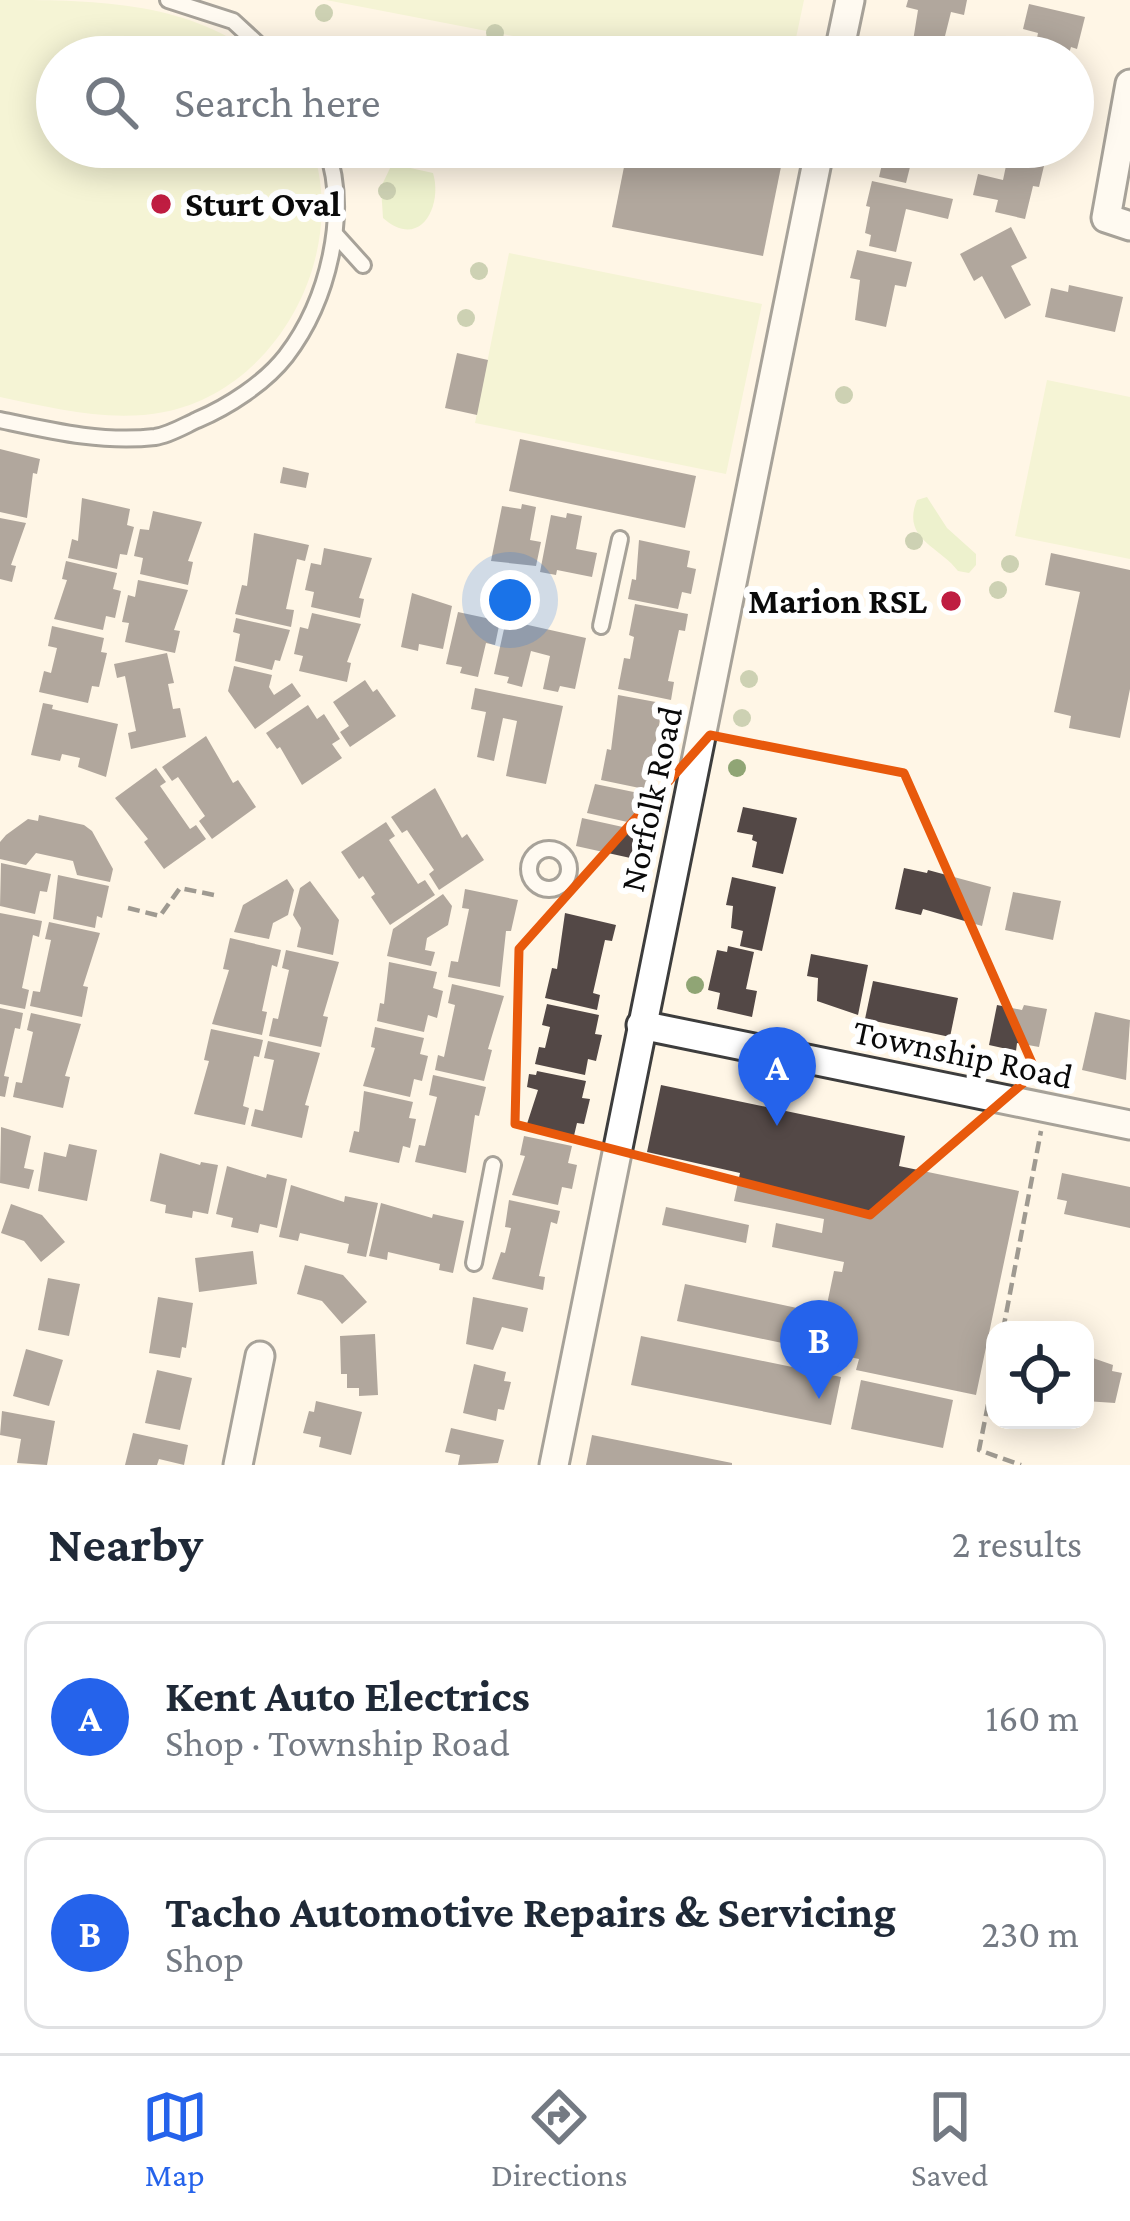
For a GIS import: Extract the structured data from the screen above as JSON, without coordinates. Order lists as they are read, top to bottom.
{
  "streets": {
    "street": ["Norfolk Road", "Township Road"]
  },
  "crossings": [
    ["Norfolk Road", "Township Road"]
  ],
  "places": ["Sturt Oval", "Marion RSL"],
  "page": {
    "search": "Search here",
    "pins": ["A", "B"],
    "heading": ["Nearby", "2 results"],
    "list": [
      {
        "mark": "A",
        "name": "Kent Auto Electrics",
        "note": "Shop · Township Road",
        "value": "160 m"
      },
      {
        "mark": "B",
        "name": "Tacho Automotive Repairs & Servicing",
        "note": "Shop",
        "value": "230 m"
      }
    ],
    "nav": ["Map", "Directions", "Saved"]
  }
}
